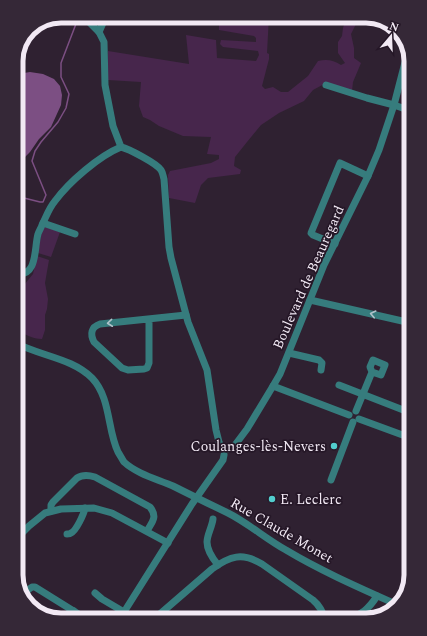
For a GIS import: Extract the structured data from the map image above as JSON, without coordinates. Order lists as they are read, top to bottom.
{
  "streets": {
    "street": ["Boulevard de Beauregard", "Rue Claude Monet"]
  },
  "crossings": [
    ["Boulevard de Beauregard", "Rue Claude Monet"]
  ],
  "places": ["Coulanges-lès-Nevers", "E. Leclerc"],
  "north": "top"
}
